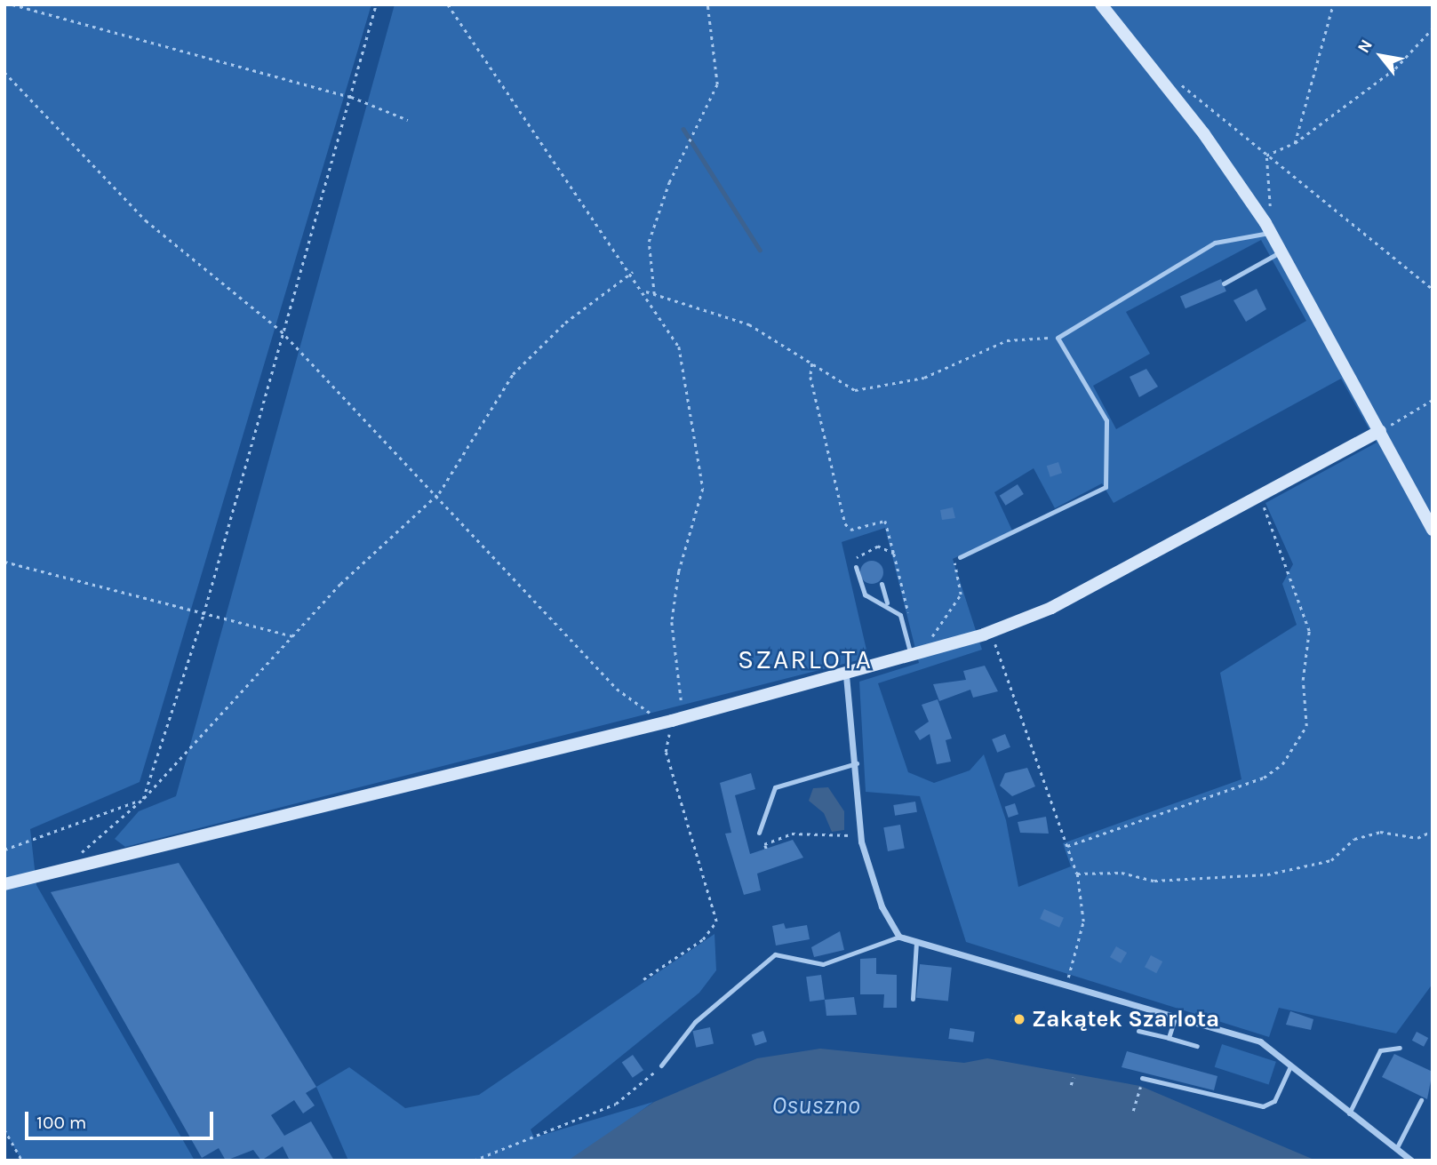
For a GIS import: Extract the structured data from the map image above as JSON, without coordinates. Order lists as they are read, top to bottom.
{
  "districts": ["SZARLOTA"],
  "water": ["Osuszno"],
  "places": ["Zakątek Szarlota"],
  "scale_bar": "100 m",
  "north": "top left"
}
